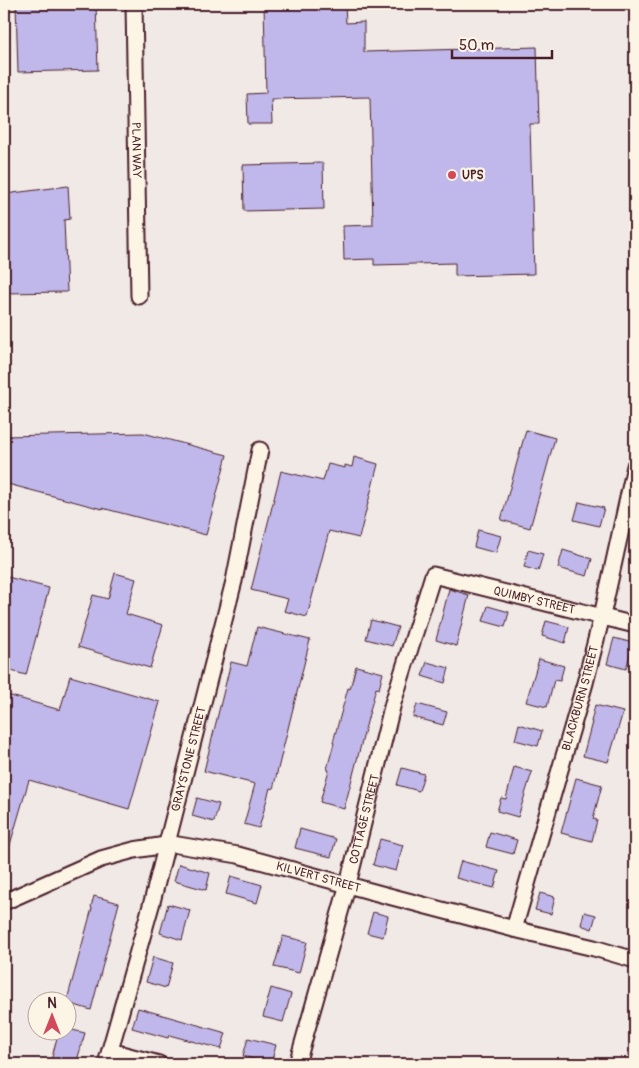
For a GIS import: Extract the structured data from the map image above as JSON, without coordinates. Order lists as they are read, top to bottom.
{
  "streets": {
    "street": [
      "PLAN WAY",
      "QUIMBY STREET",
      "BLACKBURN STREET",
      "GRAYSTONE STREET",
      "COTTAGE STREET",
      "KILVERT STREET"
    ]
  },
  "crossings": [
    ["QUIMBY STREET", "BLACKBURN STREET"],
    ["QUIMBY STREET", "COTTAGE STREET"],
    ["BLACKBURN STREET", "KILVERT STREET"],
    ["GRAYSTONE STREET", "KILVERT STREET"],
    ["COTTAGE STREET", "KILVERT STREET"]
  ],
  "places": ["UPS"],
  "scale_bar": "50 m",
  "north": "top"
}
